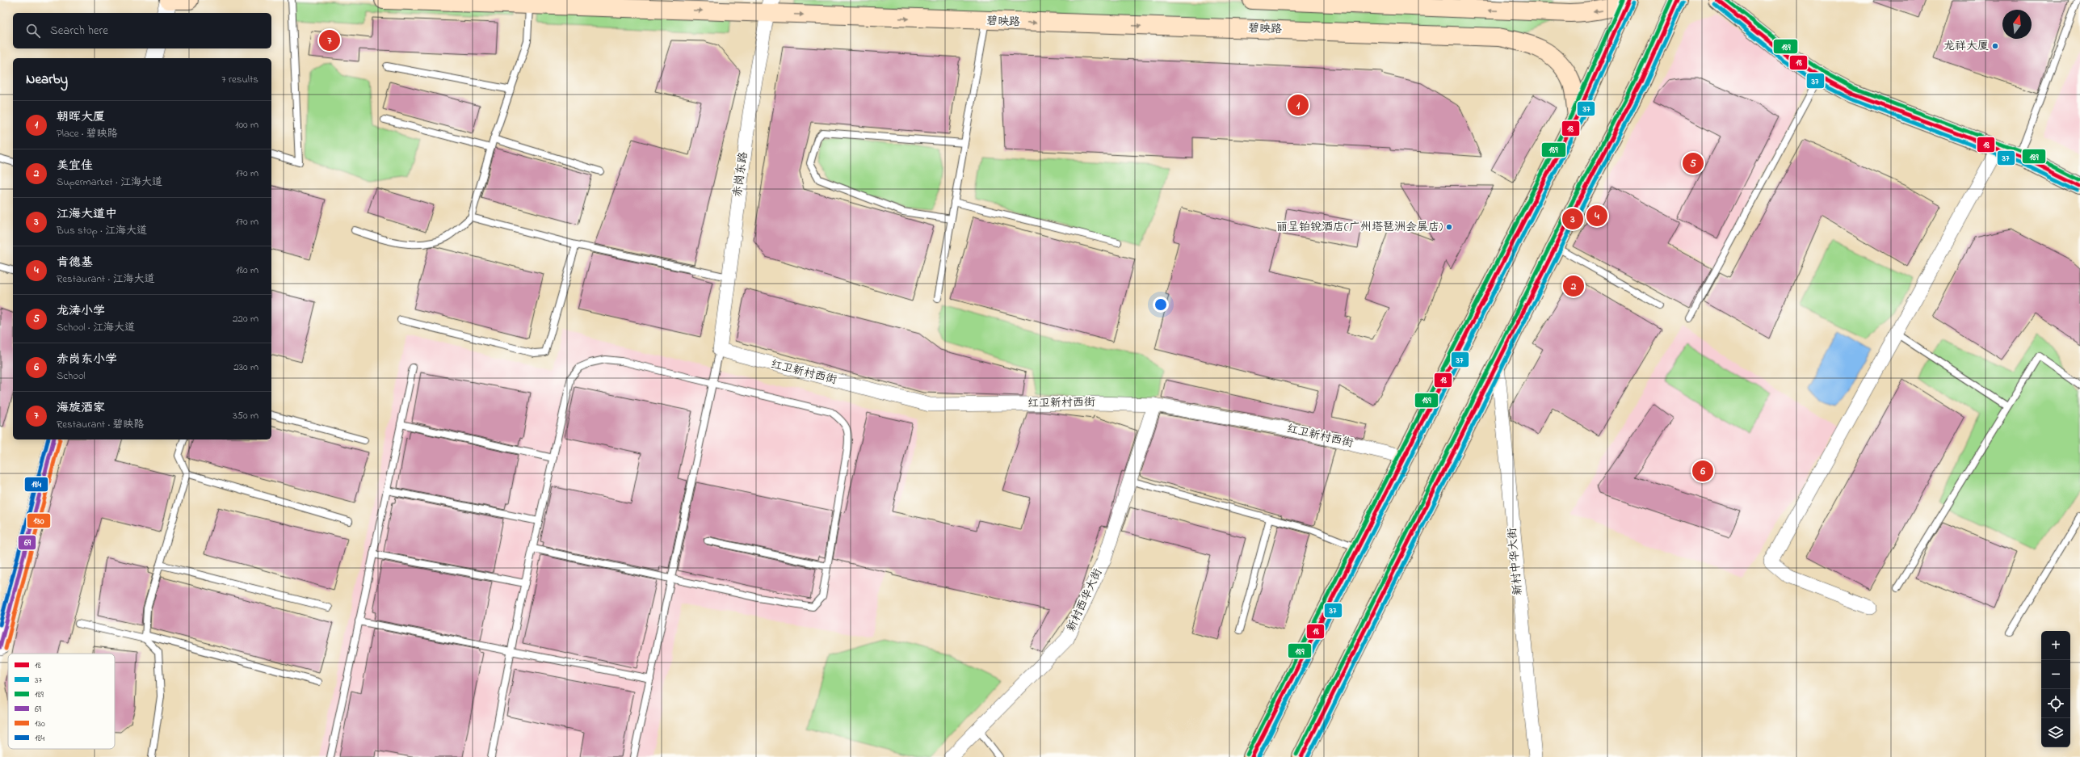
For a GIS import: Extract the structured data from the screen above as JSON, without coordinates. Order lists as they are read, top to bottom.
{
  "streets": {
    "main road": ["碧映路"],
    "street": [
      "赤岗东路",
      "红卫新村西街",
      "新村中华大街",
      "新村西华大街"
    ]
  },
  "crossings": [
    ["碧映路", "赤岗东路"],
    ["赤岗东路", "红卫新村西街"],
    ["红卫新村西街", "新村西华大街"]
  ],
  "places": ["龙祥大厦", "丽呈铂锐酒店(广州塔琶洲会展店)"],
  "lines": [
    "transit line 18",
    "transit line 189",
    "transit line 37",
    "transit line 69",
    "transit line 130",
    "transit line 184"
  ],
  "legend": [
    "18",
    "37",
    "189",
    "69",
    "130",
    "184"
  ],
  "north": "top",
  "page": {
    "search": "Search here",
    "pins": [
      "7",
      "1",
      "5",
      "4",
      "3",
      "2",
      "6"
    ],
    "heading": ["Nearby", "7 results"],
    "list": [
      {
        "mark": "1",
        "name": "朝晖大厦",
        "note": "Place · 碧映路",
        "value": "100 m"
      },
      {
        "mark": "2",
        "name": "美宜佳",
        "note": "Supermarket · 江海大道",
        "value": "170 m"
      },
      {
        "mark": "3",
        "name": "江海大道中",
        "note": "Bus stop · 江海大道",
        "value": "170 m"
      },
      {
        "mark": "4",
        "name": "肯德基",
        "note": "Restaurant · 江海大道",
        "value": "180 m"
      },
      {
        "mark": "5",
        "name": "龙涛小学",
        "note": "School · 江海大道",
        "value": "220 m"
      },
      {
        "mark": "6",
        "name": "赤岗东小学",
        "note": "School",
        "value": "230 m"
      },
      {
        "mark": "7",
        "name": "海旋酒家",
        "note": "Restaurant · 碧映路",
        "value": "350 m"
      }
    ],
    "map_buttons": ["+", "−"]
  }
}
